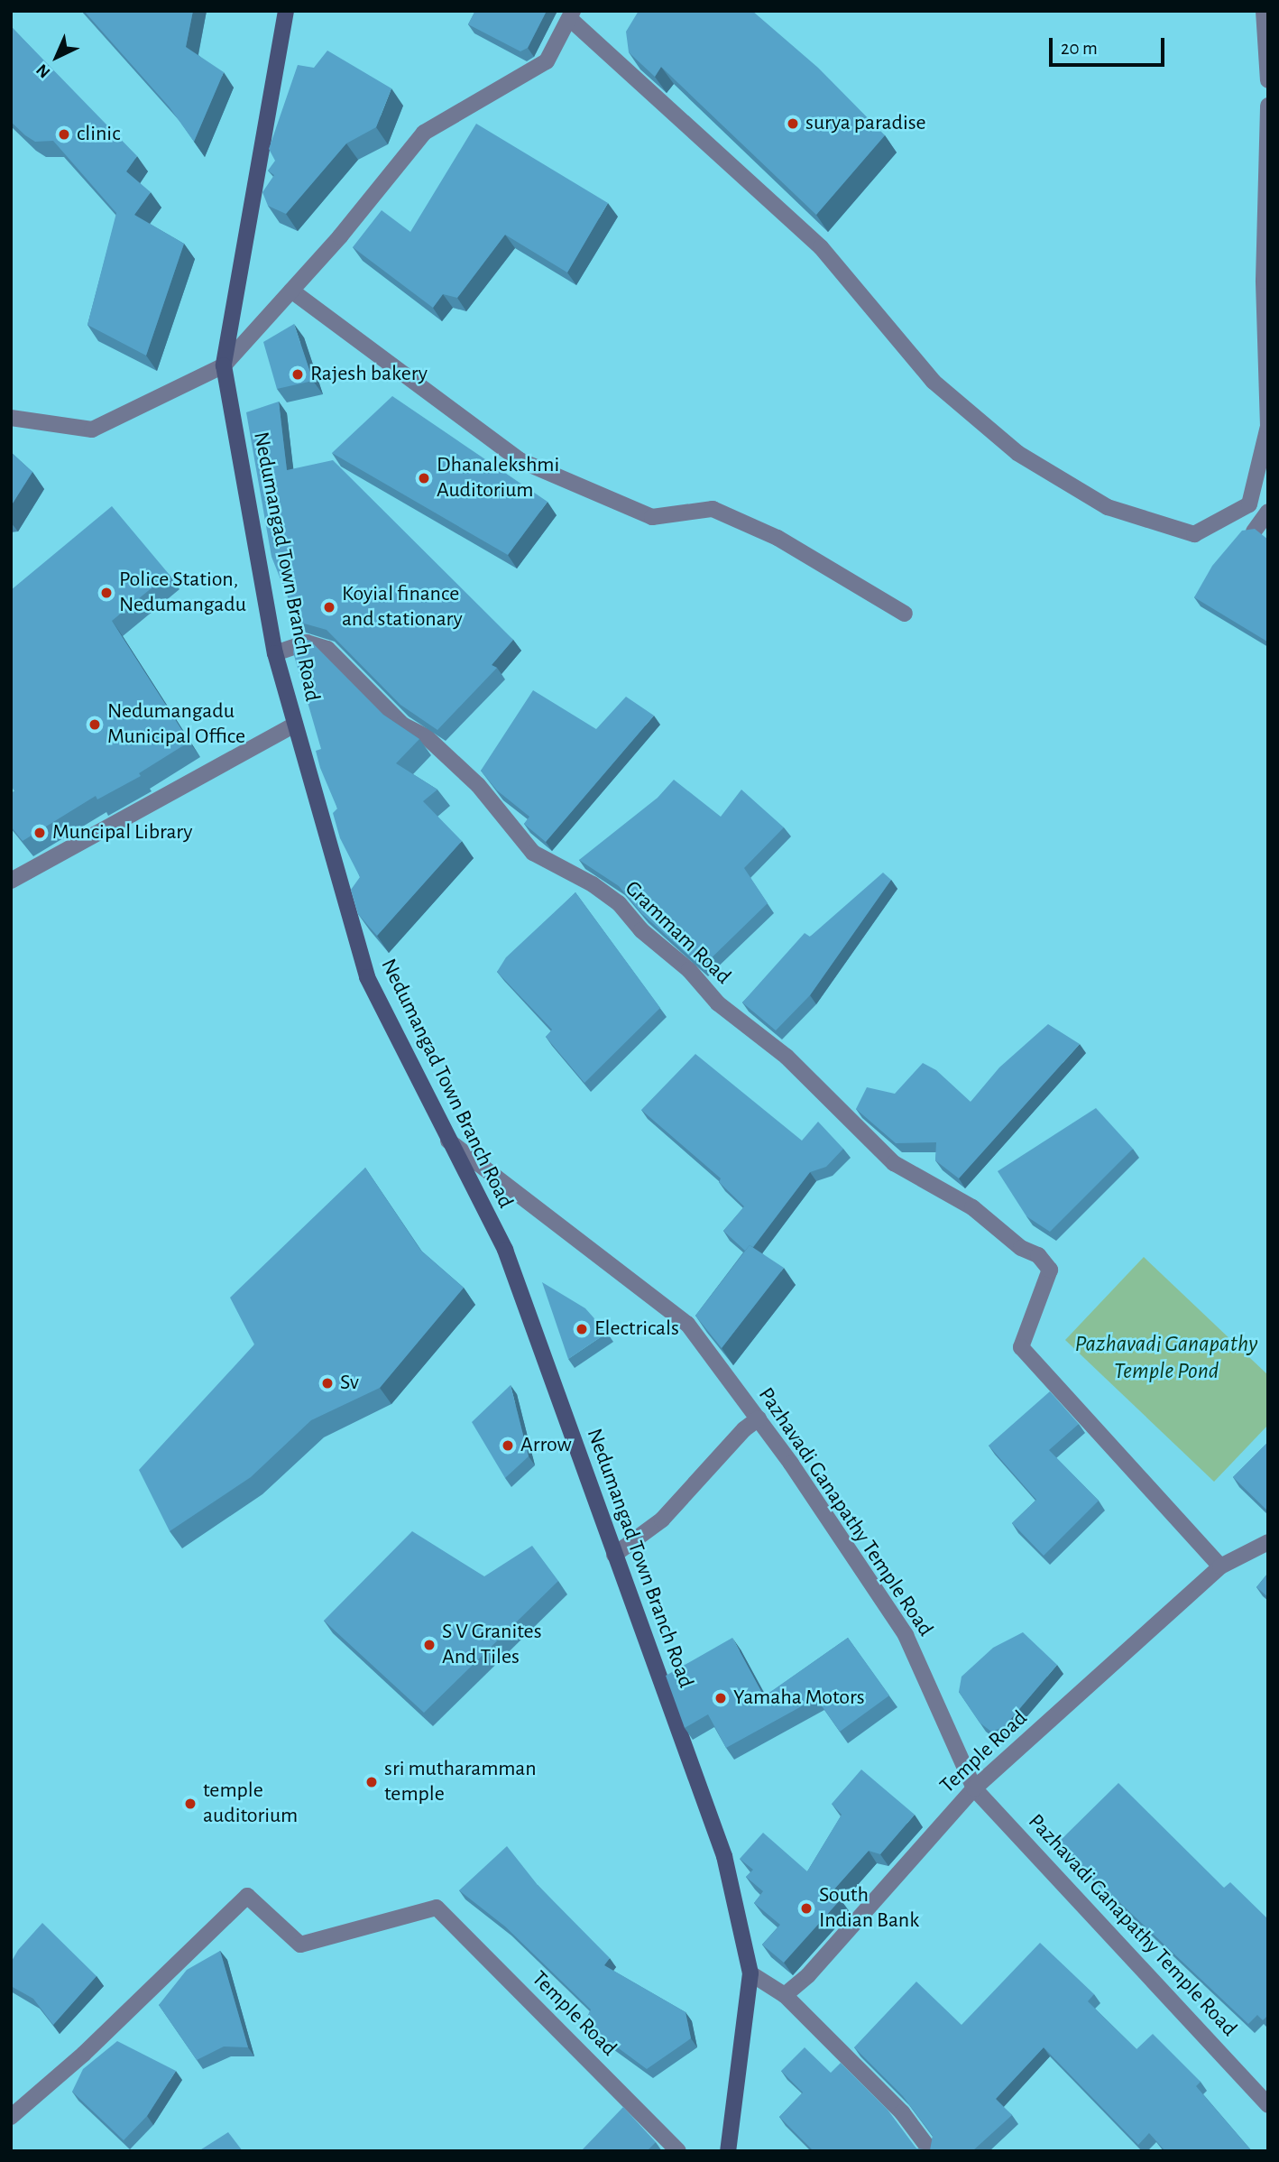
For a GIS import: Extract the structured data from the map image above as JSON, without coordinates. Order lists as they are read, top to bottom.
{
  "streets": {
    "main road": ["Nedumangad Town Branch Road"],
    "street": ["Grammam Road", "Pazhavadi Ganapathy Temple Road", "Temple Road"]
  },
  "crossings": [
    ["Nedumangad Town Branch Road", "Grammam Road"],
    ["Nedumangad Town Branch Road", "Pazhavadi Ganapathy Temple Road"],
    ["Grammam Road", "Temple Road"],
    ["Pazhavadi Ganapathy Temple Road", "Temple Road"]
  ],
  "water": ["Pazhavadi Ganapathy Temple Pond"],
  "places": [
    "surya paradise",
    "clinic",
    "Rajesh bakery",
    "Dhanalekshmi Auditorium",
    "Police Station, Nedumangadu",
    "Koyial finance and stationary",
    "Nedumangadu Municipal Office",
    "Muncipal Library",
    "Electricals",
    "Sv",
    "Arrow",
    "S V Granites And Tiles",
    "Yamaha Motors",
    "sri mutharamman temple",
    "temple auditorium",
    "South Indian Bank"
  ],
  "scale_bar": "20 m",
  "north": "bottom left"
}
